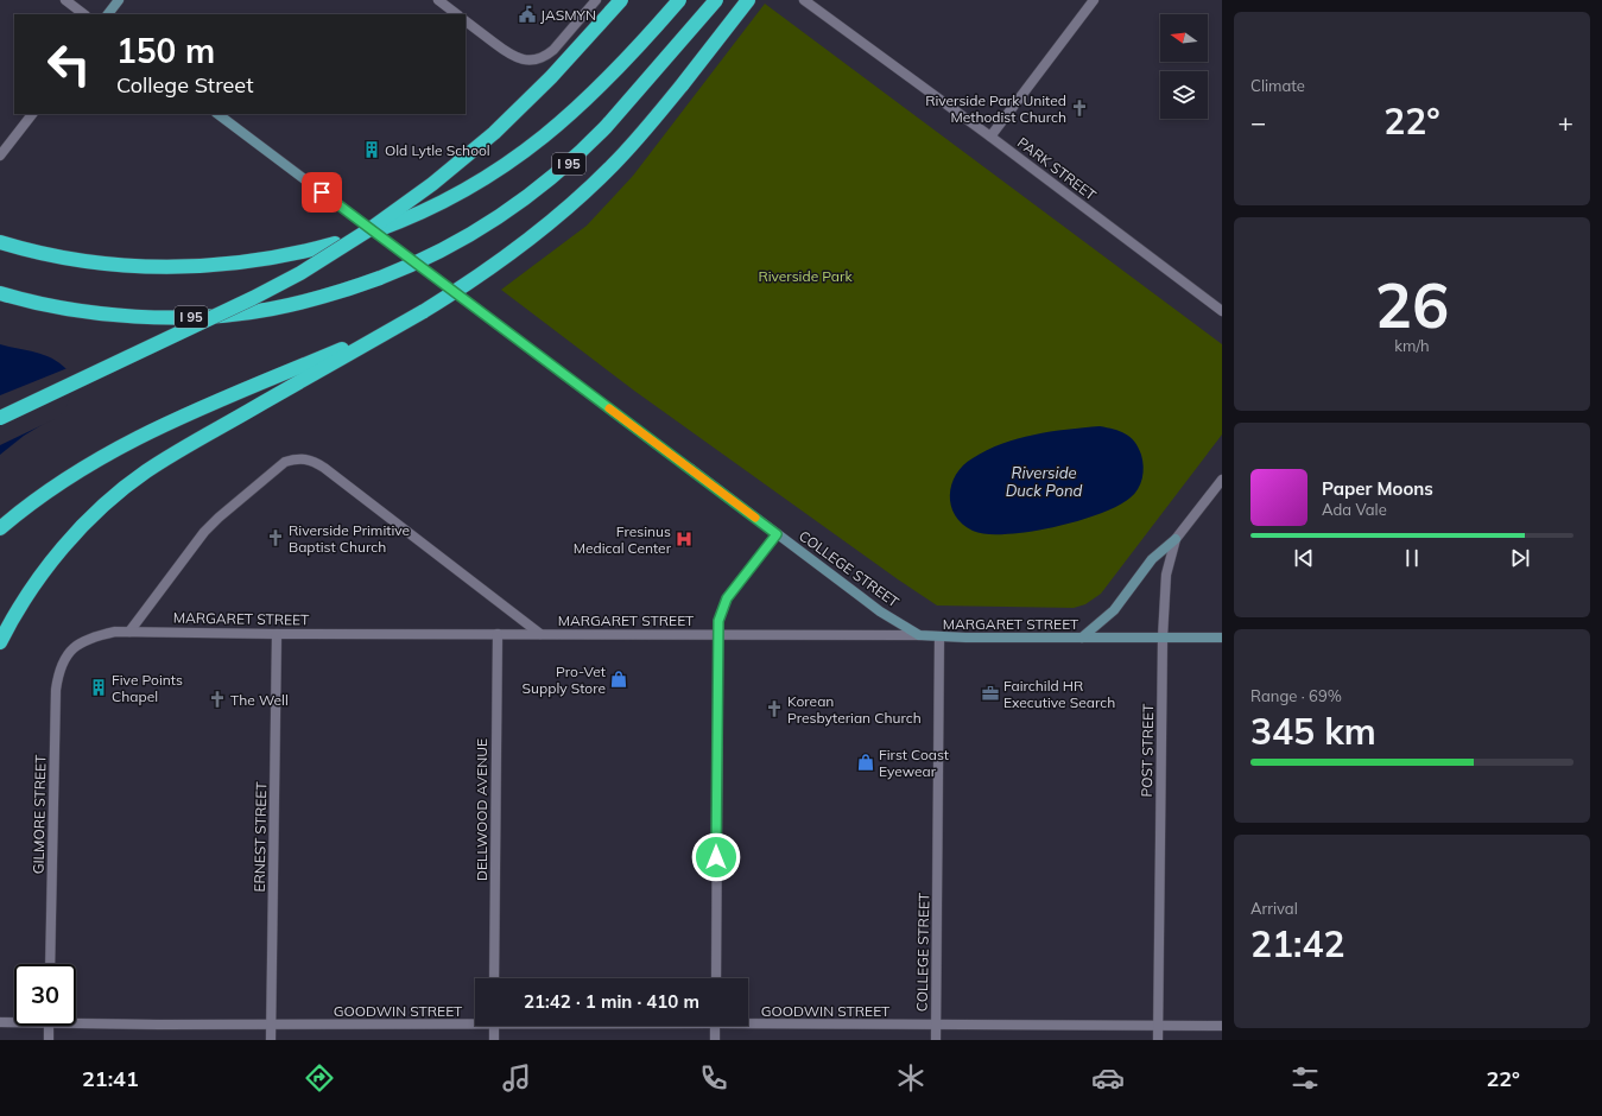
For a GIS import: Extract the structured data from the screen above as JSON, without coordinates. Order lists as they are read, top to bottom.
{
  "streets": {
    "highway": ["I 95"],
    "main road": ["COLLEGE STREET", "MARGARET STREET"],
    "street": [
      "PARK STREET",
      "POST STREET",
      "DELLWOOD AVENUE",
      "GILMORE STREET",
      "ERNEST STREET",
      "GOODWIN STREET"
    ]
  },
  "crossings": [
    ["COLLEGE STREET", "MARGARET STREET"],
    ["COLLEGE STREET", "GOODWIN STREET"],
    ["MARGARET STREET", "POST STREET"],
    ["MARGARET STREET", "DELLWOOD AVENUE"],
    ["MARGARET STREET", "GILMORE STREET"],
    ["MARGARET STREET", "ERNEST STREET"],
    ["POST STREET", "GOODWIN STREET"],
    ["ERNEST STREET", "GOODWIN STREET"]
  ],
  "water": ["Riverside Duck Pond"],
  "parks": ["Riverside Park"],
  "places": {
    "public building": ["JASMYN"],
    "church": [
      "Riverside Park United Methodist Church",
      "Riverside Primitive Baptist Church",
      "The Well",
      "Korean Presbyterian Church"
    ],
    "building": ["Old Lytle School", "Five Points Chapel"],
    "hospital": ["Fresinus Medical Center"],
    "shop": ["Pro-Vet Supply Store", "First Coast Eyewear"],
    "office": ["Fairchild HR Executive Search"]
  },
  "north": "left",
  "page": {
    "tile": [
      "Climate",
      ["26", "km/h"],
      ["Range · 69%", "345 km"],
      ["Arrival", "21:42"]
    ],
    "turn": ["150 m", "College Street"],
    "heat": ["−", "22°", "+"],
    "song": ["Paper Moons", "Ada Vale"],
    "limit": "30",
    "trip": "21:42 · 1 min · 410 m",
    "tabs": ["21:41", "22°"]
  }
}
